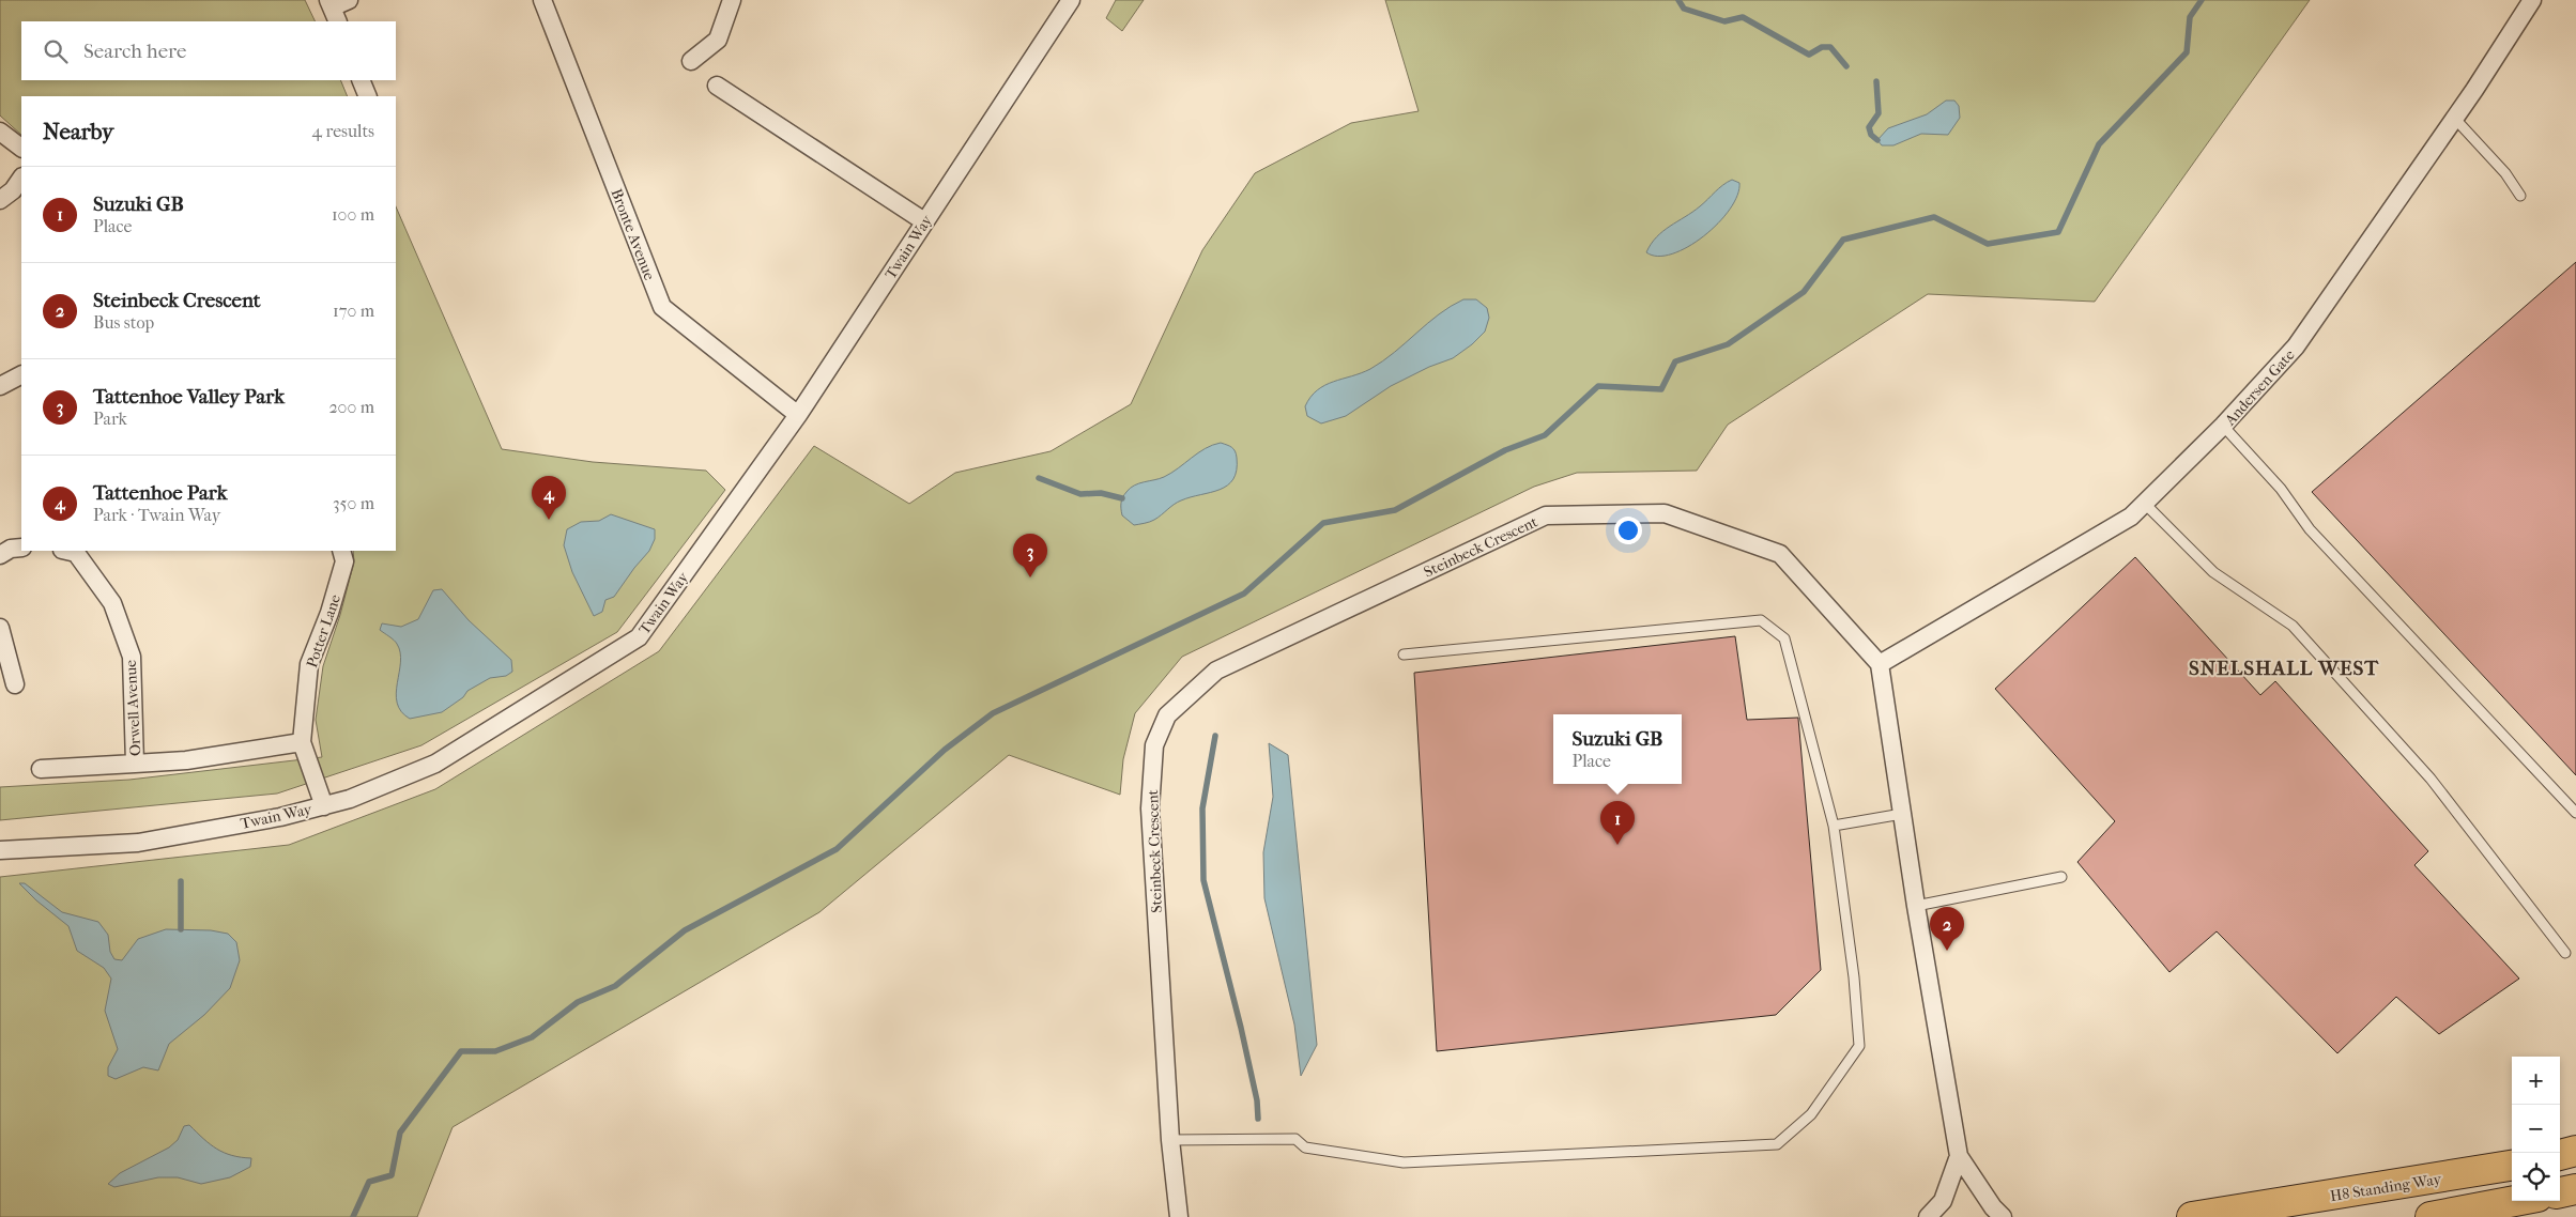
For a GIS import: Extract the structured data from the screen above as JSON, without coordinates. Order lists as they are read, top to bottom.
{
  "streets": {
    "highway": ["H8 Standing Way"],
    "street": [
      "Bronte Avenue",
      "Twain Way",
      "Andersen Gate",
      "Steinbeck Crescent",
      "Potter Lane",
      "Orwell Avenue"
    ]
  },
  "crossings": [
    ["Bronte Avenue", "Twain Way"],
    ["Twain Way", "Potter Lane"],
    ["Andersen Gate", "Steinbeck Crescent"],
    ["Potter Lane", "Orwell Avenue"]
  ],
  "districts": ["SNELSHALL WEST"],
  "page": {
    "search": "Search here",
    "heading": ["Nearby", "4 results"],
    "list": [
      {
        "mark": "1",
        "name": "Suzuki GB",
        "note": "Place",
        "value": "100 m"
      },
      {
        "mark": "2",
        "name": "Steinbeck Crescent",
        "note": "Bus stop",
        "value": "170 m"
      },
      {
        "mark": "3",
        "name": "Tattenhoe Valley Park",
        "note": "Park",
        "value": "200 m"
      },
      {
        "mark": "4",
        "name": "Tattenhoe Park",
        "note": "Park · Twain Way",
        "value": "350 m"
      }
    ],
    "pins": [
      "4",
      "3",
      "1",
      "2"
    ],
    "popup": ["Suzuki GB", "Place"],
    "map_buttons": ["+", "−"]
  }
}
